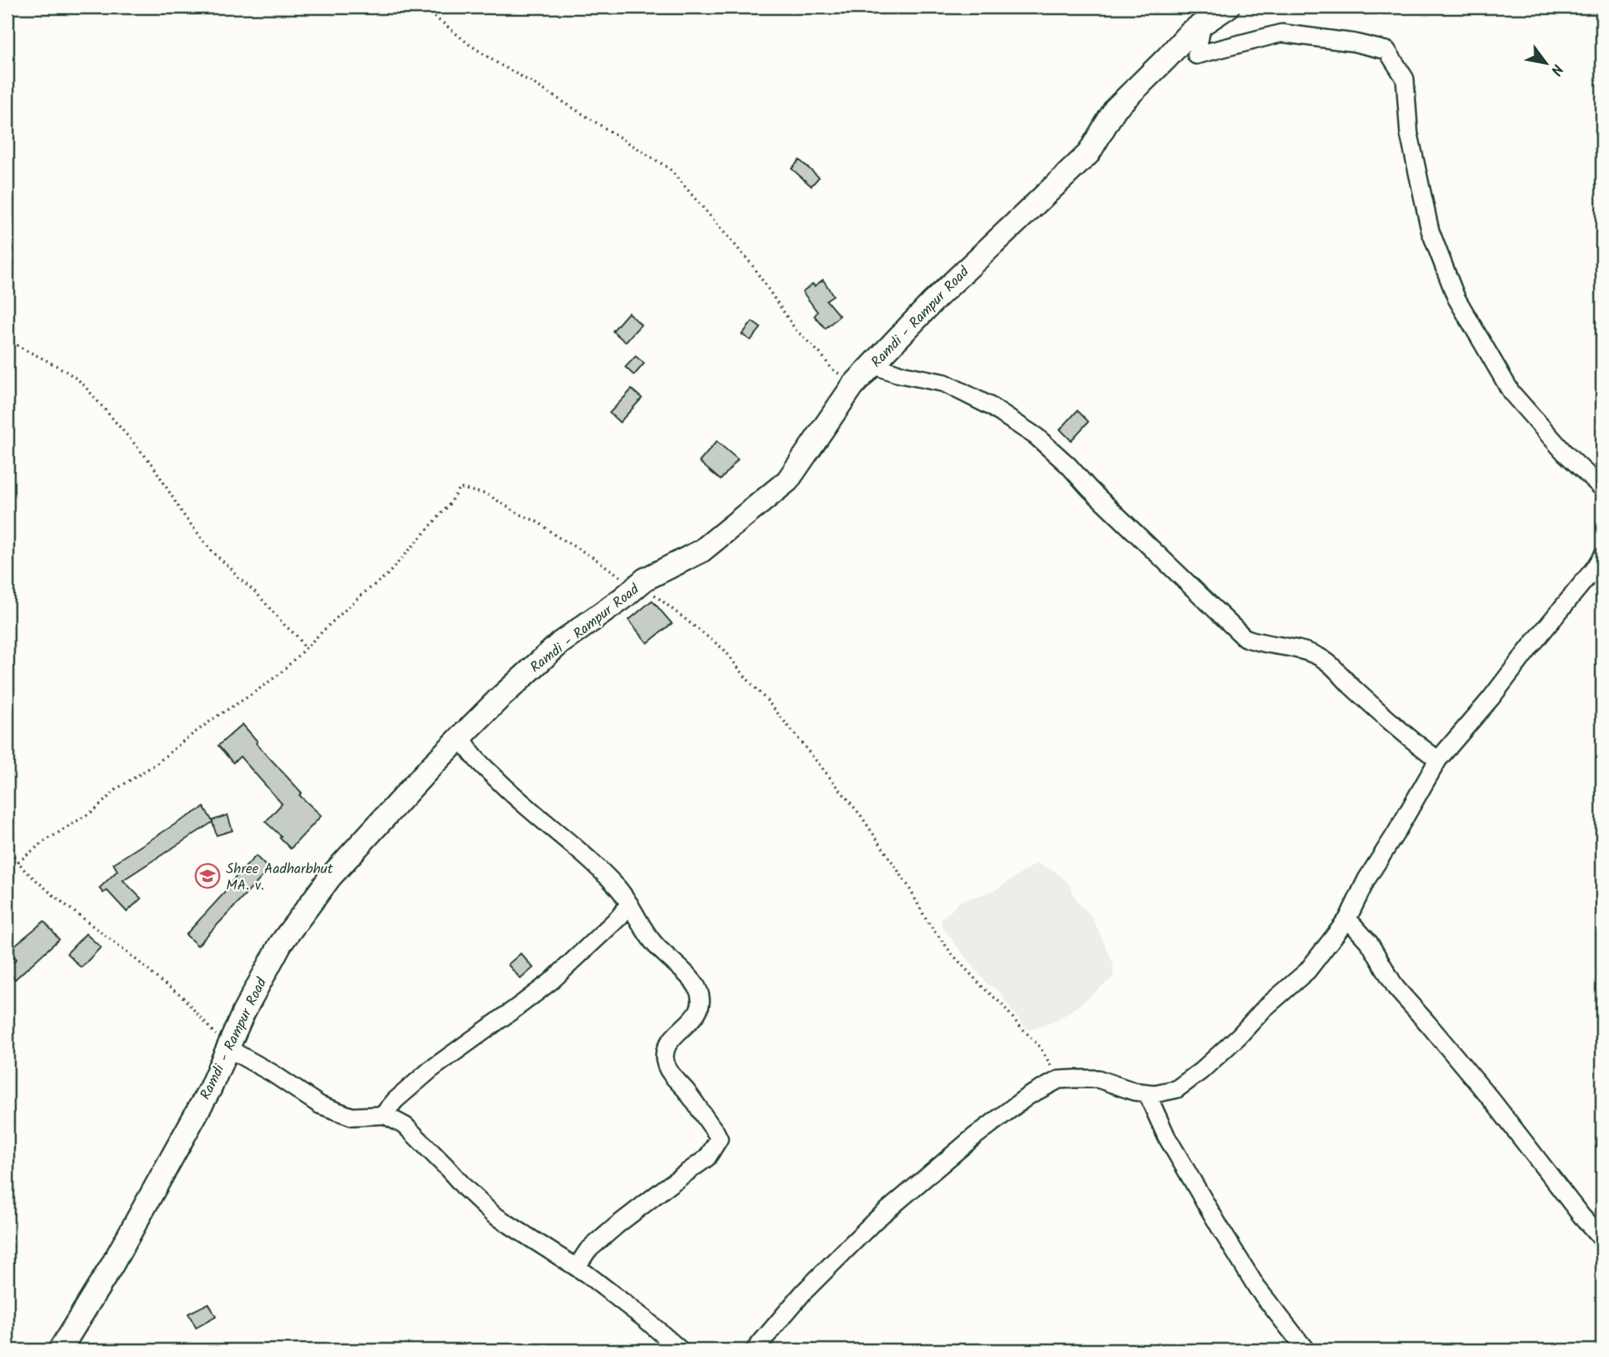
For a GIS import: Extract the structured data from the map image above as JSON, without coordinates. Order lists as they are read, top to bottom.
{
  "streets": {
    "main road": ["Ramdi - Rampur Road"]
  },
  "places": {
    "school or university": ["Shree Aadharbhut MA. v."]
  },
  "north": "bottom right"
}
